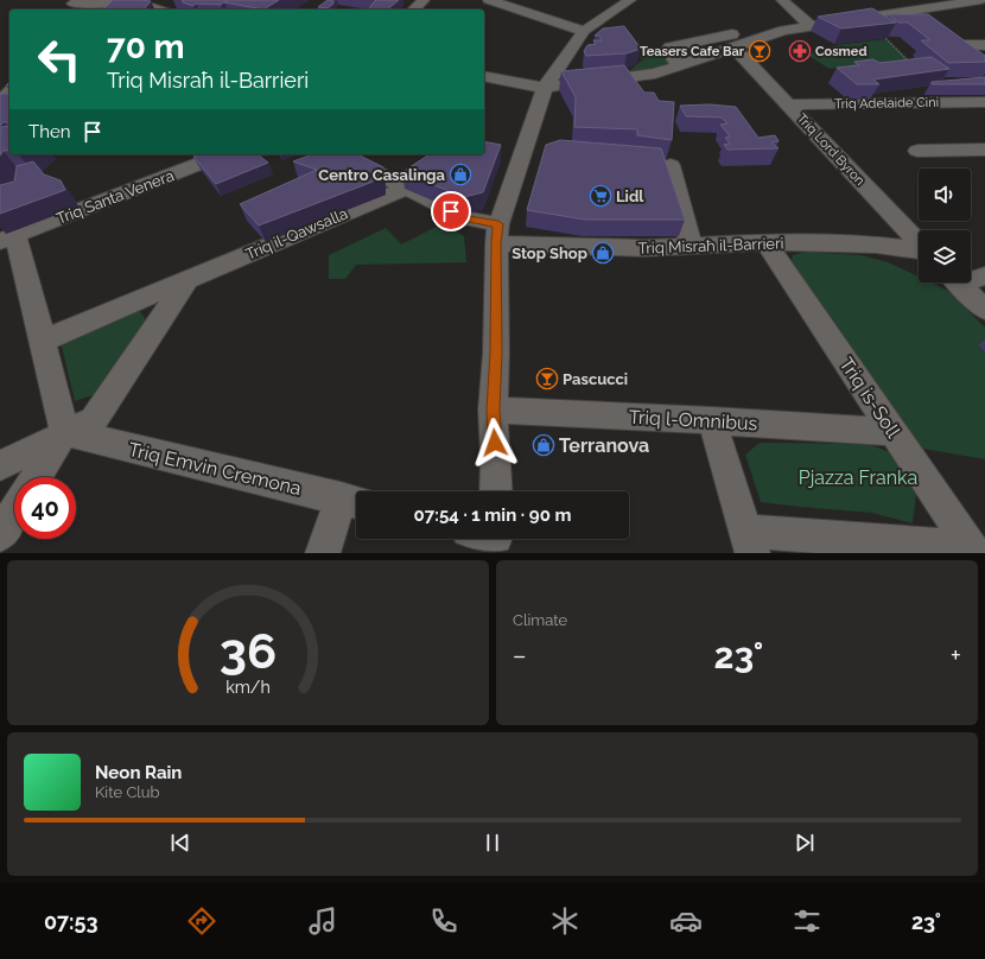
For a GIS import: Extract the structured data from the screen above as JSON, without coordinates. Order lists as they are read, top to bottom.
{
  "streets": {
    "street": [
      "Triq Adelaide Cini",
      "Triq Lord Byron",
      "Triq Santa Venera",
      "Triq il-Qawsalla",
      "Triq Misraħ il-Barrieri",
      "Triq is-Soll",
      "Triq l-Omnibus",
      "Triq Emvin Cremona"
    ]
  },
  "crossings": [
    ["Triq Adelaide Cini", "Triq Lord Byron"],
    ["Triq il-Qawsalla", "Triq Misraħ il-Barrieri"],
    ["Triq Misraħ il-Barrieri", "Triq is-Soll"],
    ["Triq is-Soll", "Triq l-Omnibus"]
  ],
  "parks": ["Pjazza Franka"],
  "places": {
    "bar": ["Teasers Cafe Bar", "Pascucci"],
    "pharmacy": ["Cosmed"],
    "shop": ["Centro Casalinga", "Stop Shop", "Terranova"],
    "supermarket": ["Lidl"]
  },
  "page": {
    "turn": ["70 m", "Triq Misraħ il-Barrieri"],
    "then": "Then",
    "limit": "40",
    "trip": "07:54 · 1 min · 90 m",
    "tile": "Climate",
    "heat": ["−", "23°", "+"],
    "song": ["Neon Rain", "Kite Club"],
    "tabs": ["07:53", "23°"],
    "gauge": ["36", "km/h"]
  }
}
